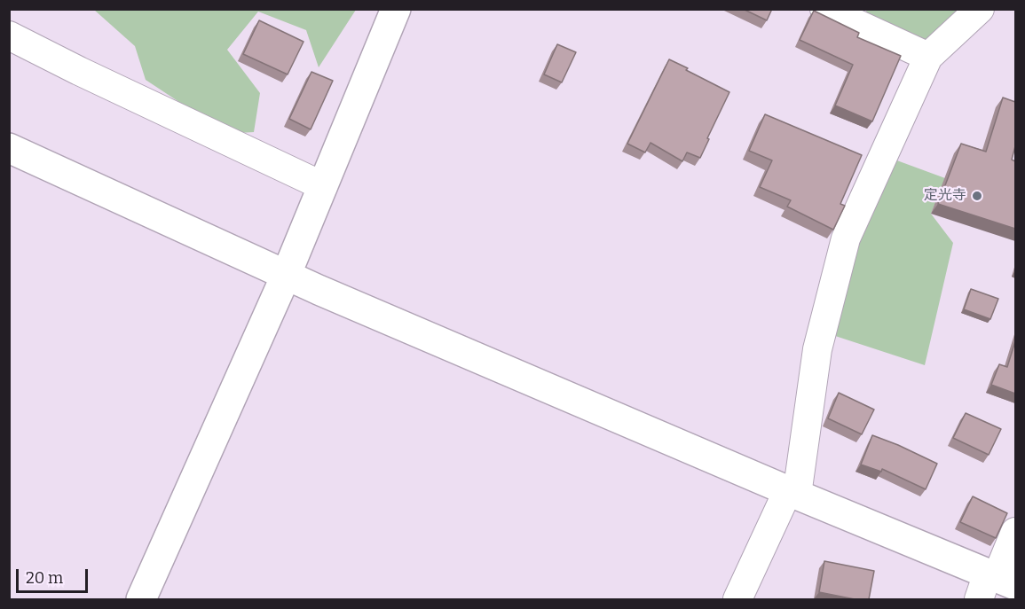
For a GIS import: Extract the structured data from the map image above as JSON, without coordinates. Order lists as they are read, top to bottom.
{
  "places": ["定光寺"],
  "scale_bar": "20 m"
}
